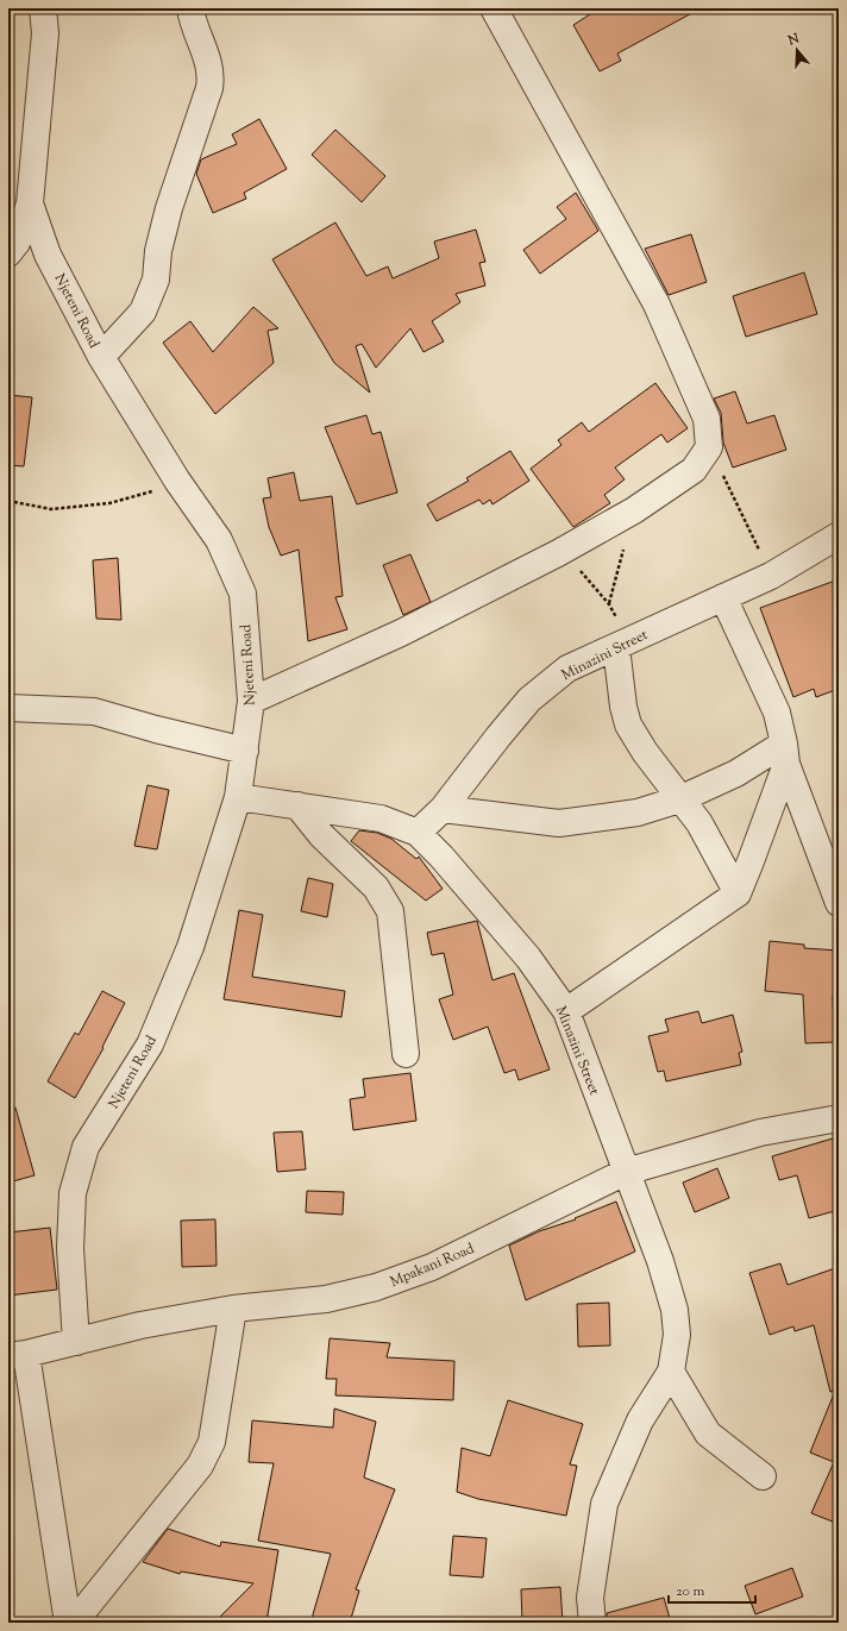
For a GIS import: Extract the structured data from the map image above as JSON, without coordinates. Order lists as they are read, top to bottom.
{
  "streets": {
    "street": ["Njeteni Road", "Minazini Street", "Mpakani Road"]
  },
  "crossings": [
    ["Njeteni Road", "Minazini Street"],
    ["Njeteni Road", "Mpakani Road"],
    ["Minazini Street", "Mpakani Road"]
  ],
  "scale_bar": "20 m",
  "north": "top"
}
